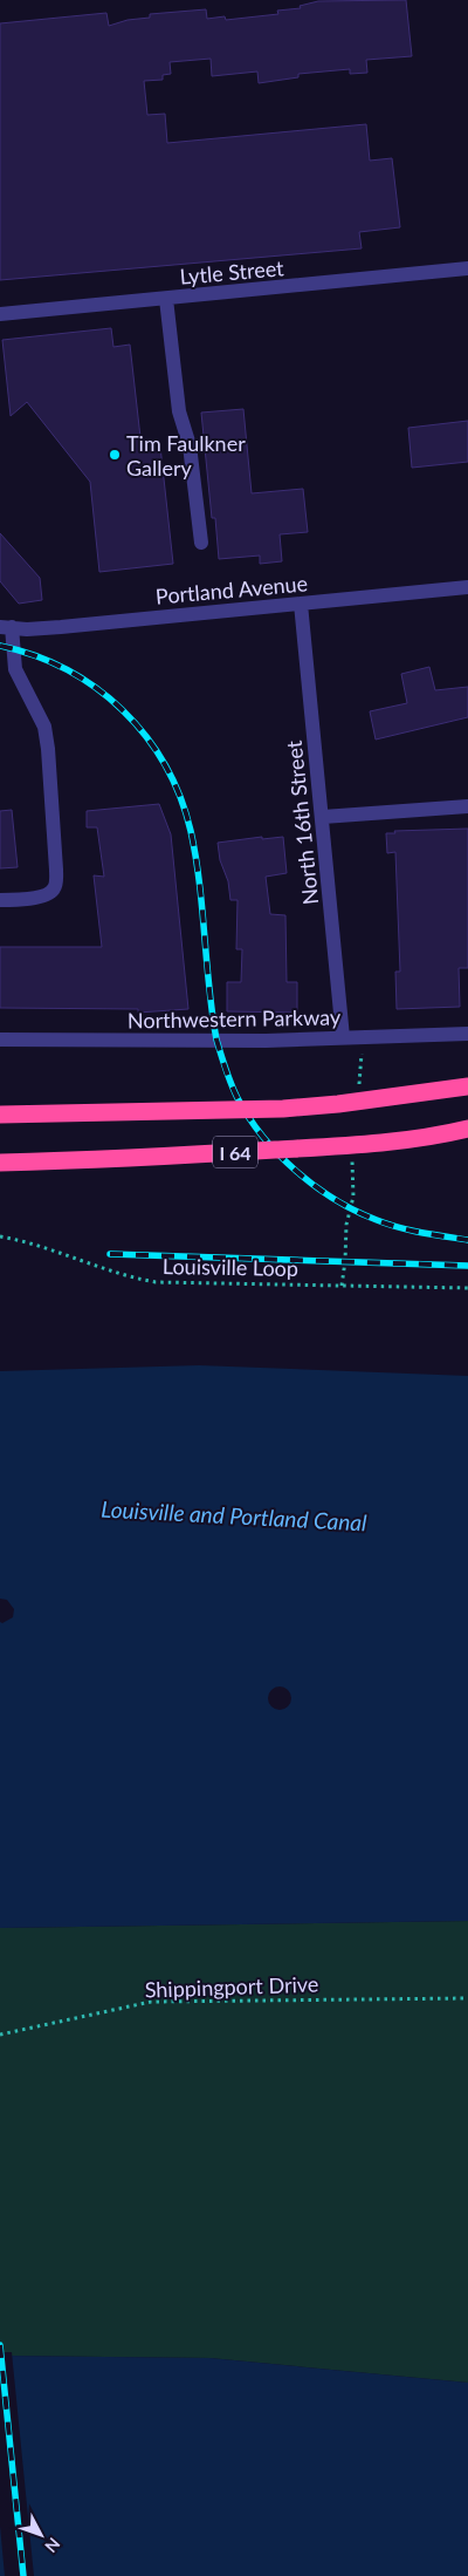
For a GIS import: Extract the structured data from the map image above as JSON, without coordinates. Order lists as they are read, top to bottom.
{
  "streets": {
    "highway": ["I 64"],
    "street": [
      "Lytle Street",
      "Portland Avenue",
      "North 16th Street",
      "Northwestern Parkway"
    ],
    "path": ["Louisville Loop", "Shippingport Drive"]
  },
  "crossings": [
    ["Portland Avenue", "North 16th Street"],
    ["North 16th Street", "Northwestern Parkway"]
  ],
  "water": ["Louisville and Portland Canal"],
  "places": ["Tim Faulkner Gallery"],
  "north": "bottom right"
}
